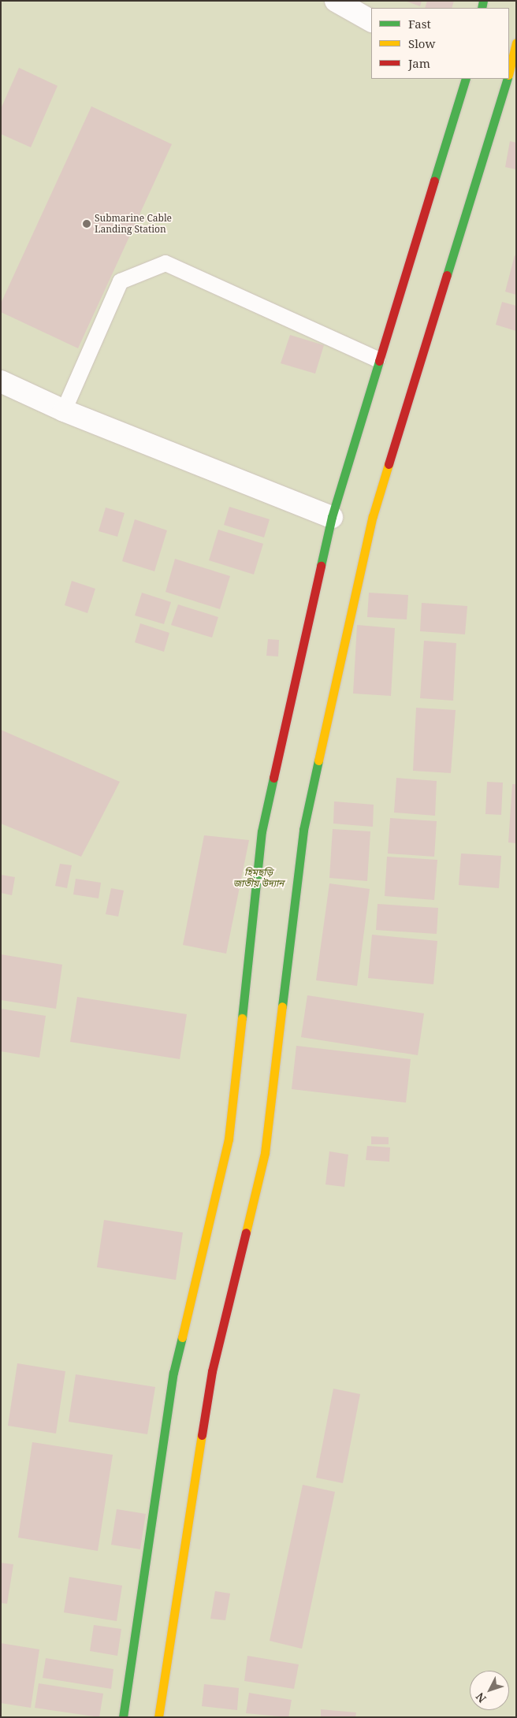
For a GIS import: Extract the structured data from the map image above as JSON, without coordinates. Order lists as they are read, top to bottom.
{
  "parks": ["হিমছড়ি জাতীয় উদ্যান"],
  "places": ["Submarine Cable Landing Station"],
  "legend": ["Fast", "Slow", "Jam"],
  "north": "bottom left"
}
